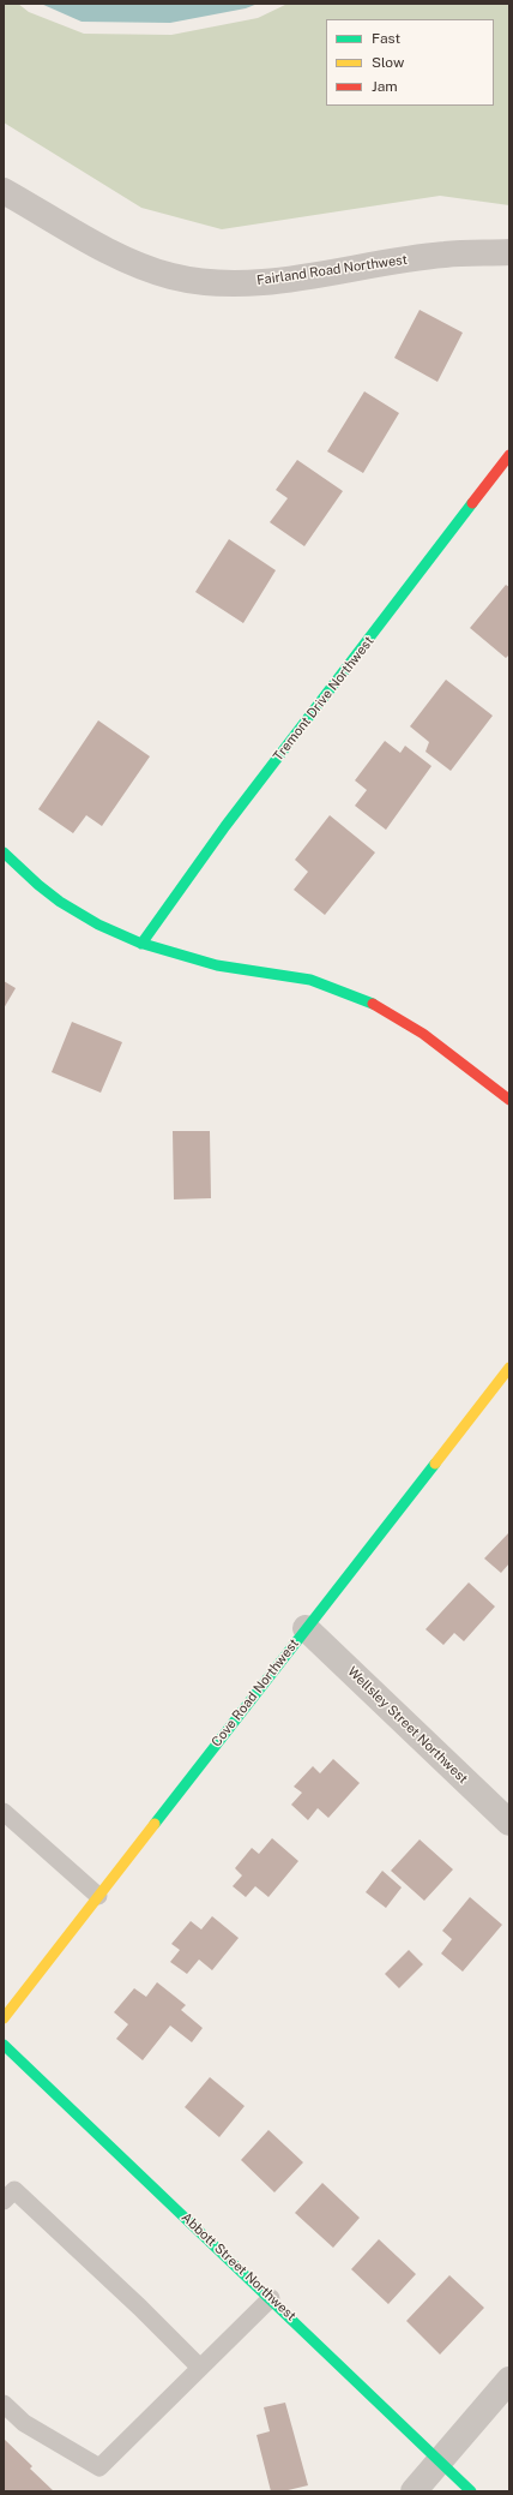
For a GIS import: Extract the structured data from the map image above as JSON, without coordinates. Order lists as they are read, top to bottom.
{
  "streets": {
    "street": [
      "Fairland Road Northwest",
      "Tremont Drive Northwest",
      "Cove Road Northwest",
      "Wellsley Street Northwest",
      "Abbott Street Northwest"
    ]
  },
  "crossings": [
    ["Cove Road Northwest", "Wellsley Street Northwest"]
  ],
  "legend": ["Fast", "Slow", "Jam"]
}
